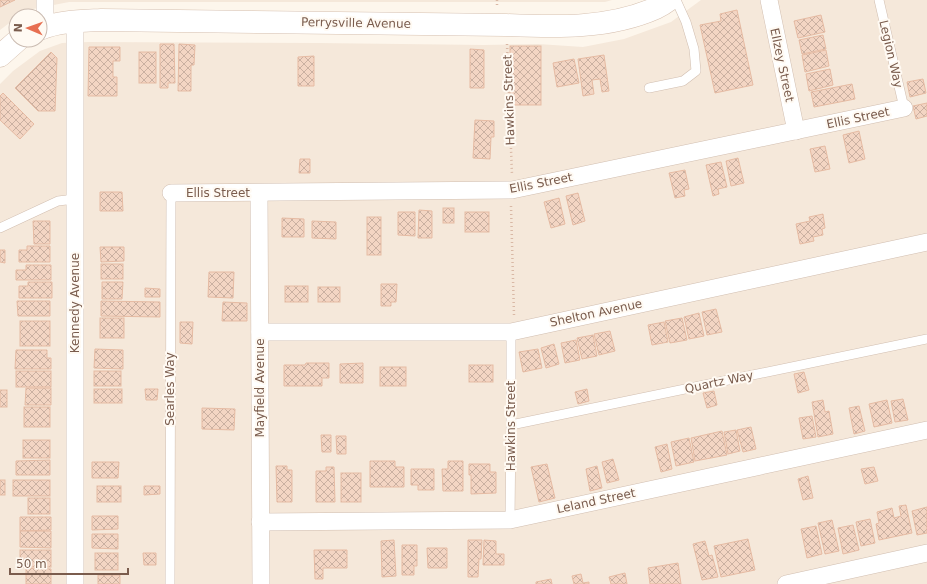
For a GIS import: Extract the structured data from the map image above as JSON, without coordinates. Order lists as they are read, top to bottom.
{
  "streets": {
    "main road": ["Perrysville Avenue"],
    "street": [
      "Ellzey Street",
      "Ellis Street",
      "Kennedy Avenue",
      "Shelton Avenue",
      "Mayfield Avenue",
      "Leland Street"
    ],
    "lane": [
      "Legion Way",
      "Hawkins Street",
      "Quartz Way",
      "Searles Way"
    ]
  },
  "crossings": [
    ["Perrysville Avenue", "Kennedy Avenue"],
    ["Legion Way", "Ellis Street"],
    ["Ellzey Street", "Ellis Street"],
    ["Hawkins Street", "Shelton Avenue"],
    ["Hawkins Street", "Quartz Way"],
    ["Hawkins Street", "Leland Street"],
    ["Ellis Street", "Mayfield Avenue"],
    ["Ellis Street", "Searles Way"],
    ["Shelton Avenue", "Mayfield Avenue"],
    ["Mayfield Avenue", "Leland Street"]
  ],
  "scale_bar": "50 m",
  "north": "left"
}
